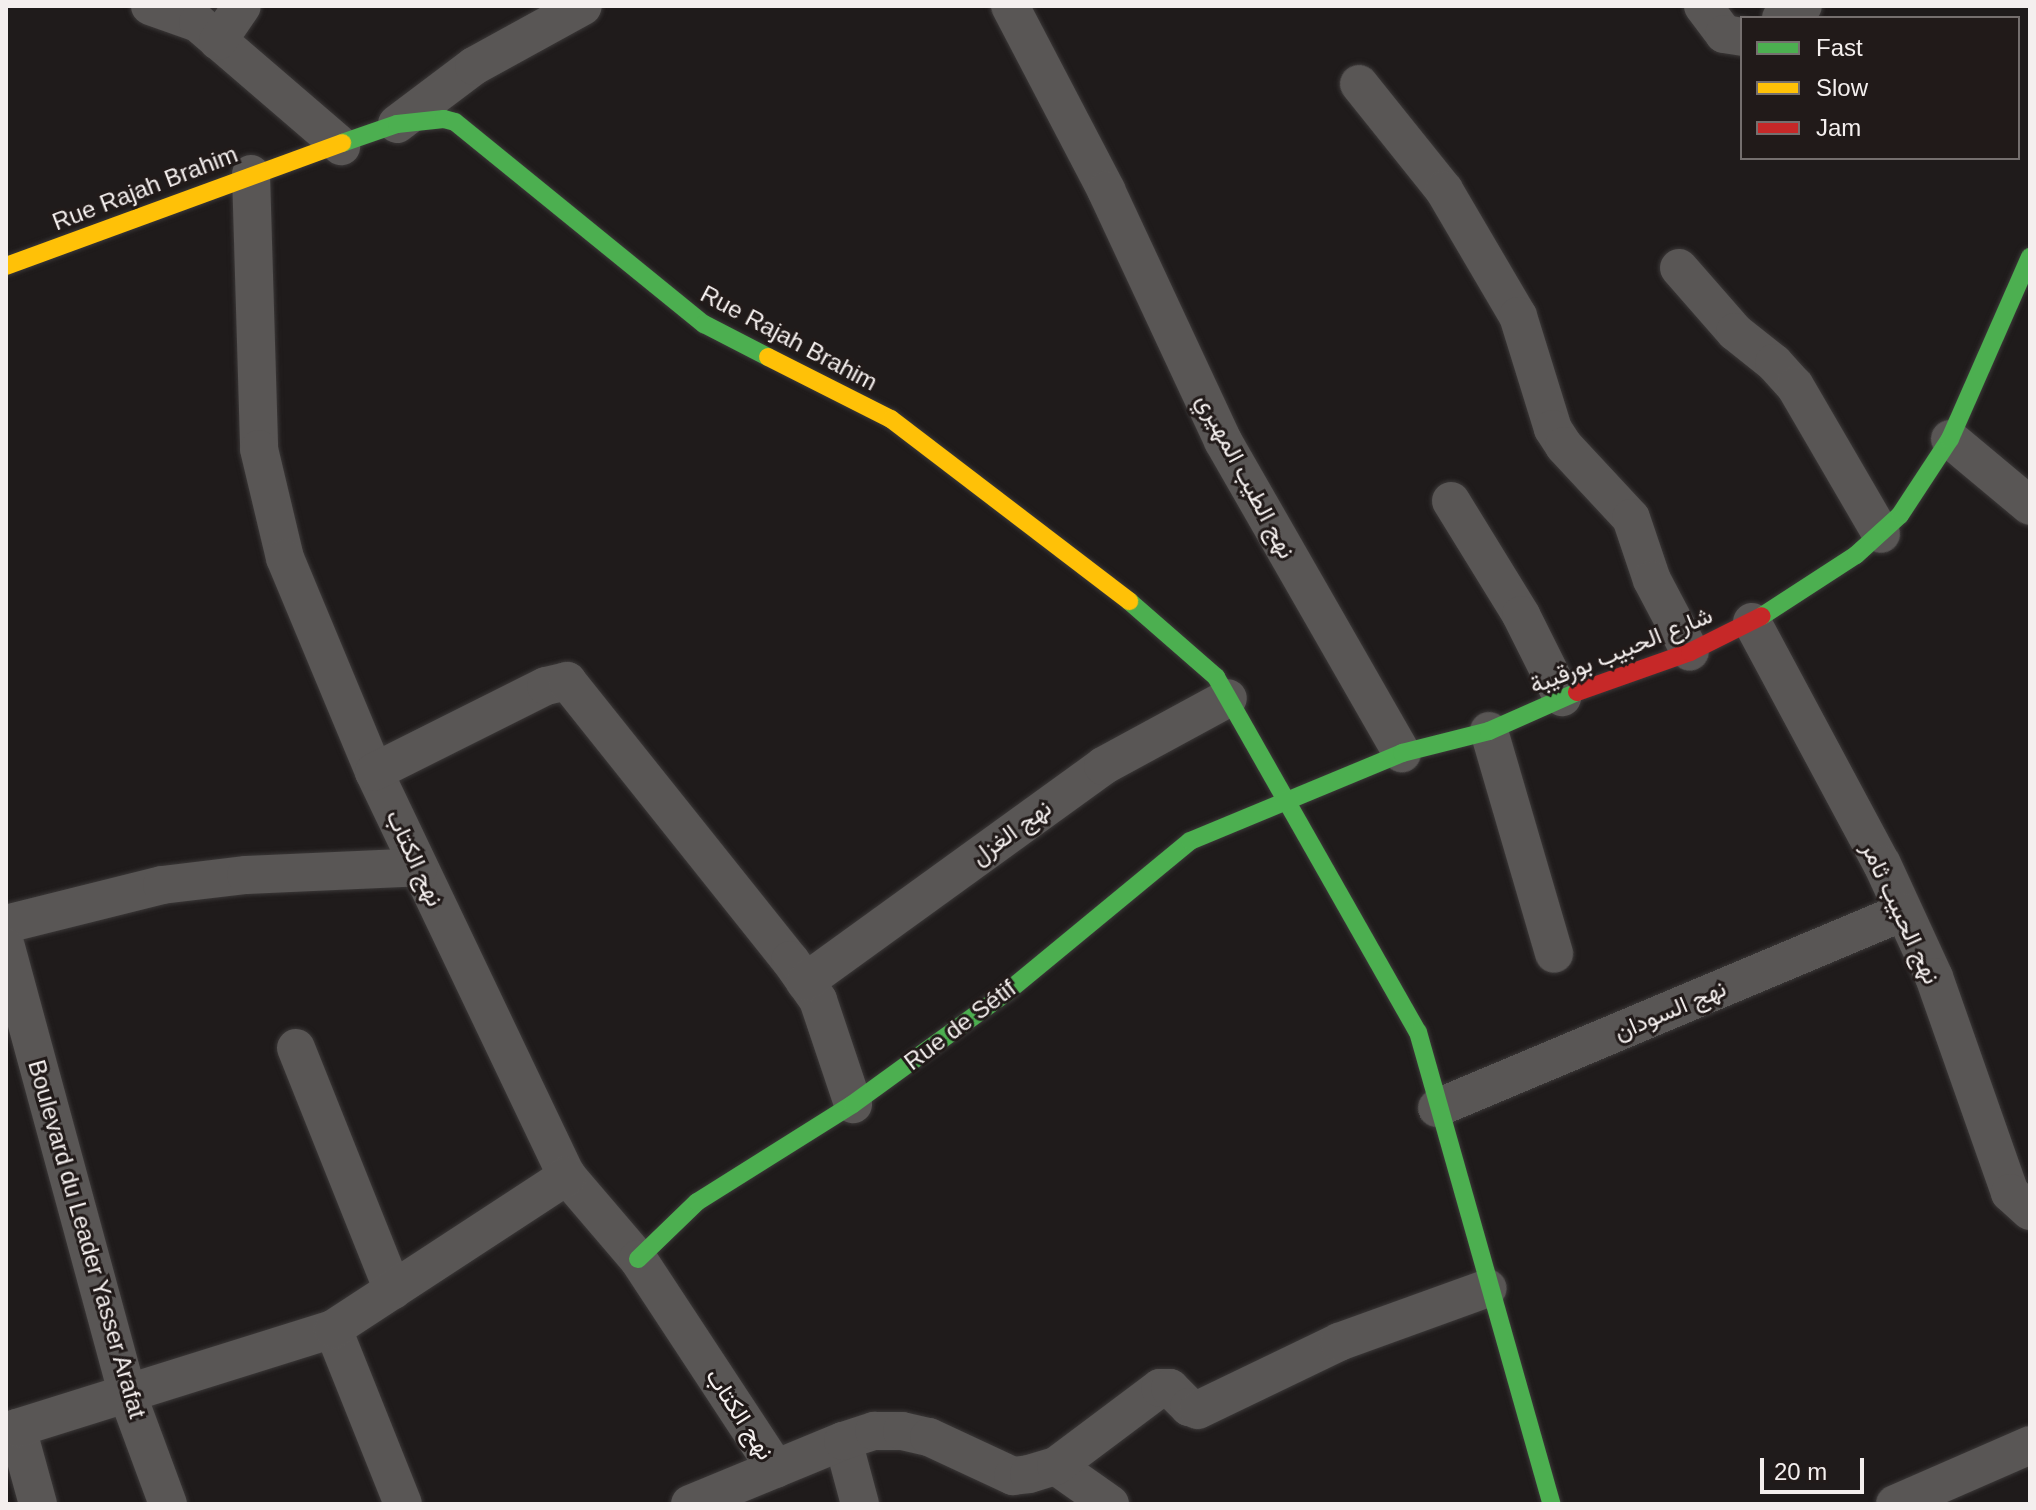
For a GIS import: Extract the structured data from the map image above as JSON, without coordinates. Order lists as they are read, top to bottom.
{
  "streets": {
    "street": [
      "Rue Rajah Brahim",
      "نهج الطيب المهيري",
      "شارع الحبيب بورقيبة",
      "نهج الغزل",
      "نهج الكتاب",
      "نهج الحبيب ثامر",
      "نهج السودان",
      "Rue de Sétif",
      "Boulevard du Leader Yasser Arafat"
    ]
  },
  "crossings": [
    ["Rue Rajah Brahim", "شارع الحبيب بورقيبة"],
    ["Rue Rajah Brahim", "نهج الغزل"],
    ["Rue Rajah Brahim", "نهج الكتاب"],
    ["Rue Rajah Brahim", "نهج السودان"],
    ["Rue Rajah Brahim", "Rue de Sétif"],
    ["نهج الطيب المهيري", "شارع الحبيب بورقيبة"],
    ["شارع الحبيب بورقيبة", "نهج الحبيب ثامر"],
    ["شارع الحبيب بورقيبة", "Rue de Sétif"],
    ["نهج الكتاب", "Rue de Sétif"],
    ["نهج الحبيب ثامر", "نهج السودان"]
  ],
  "legend": ["Fast", "Slow", "Jam"],
  "scale_bar": "20 m"
}
